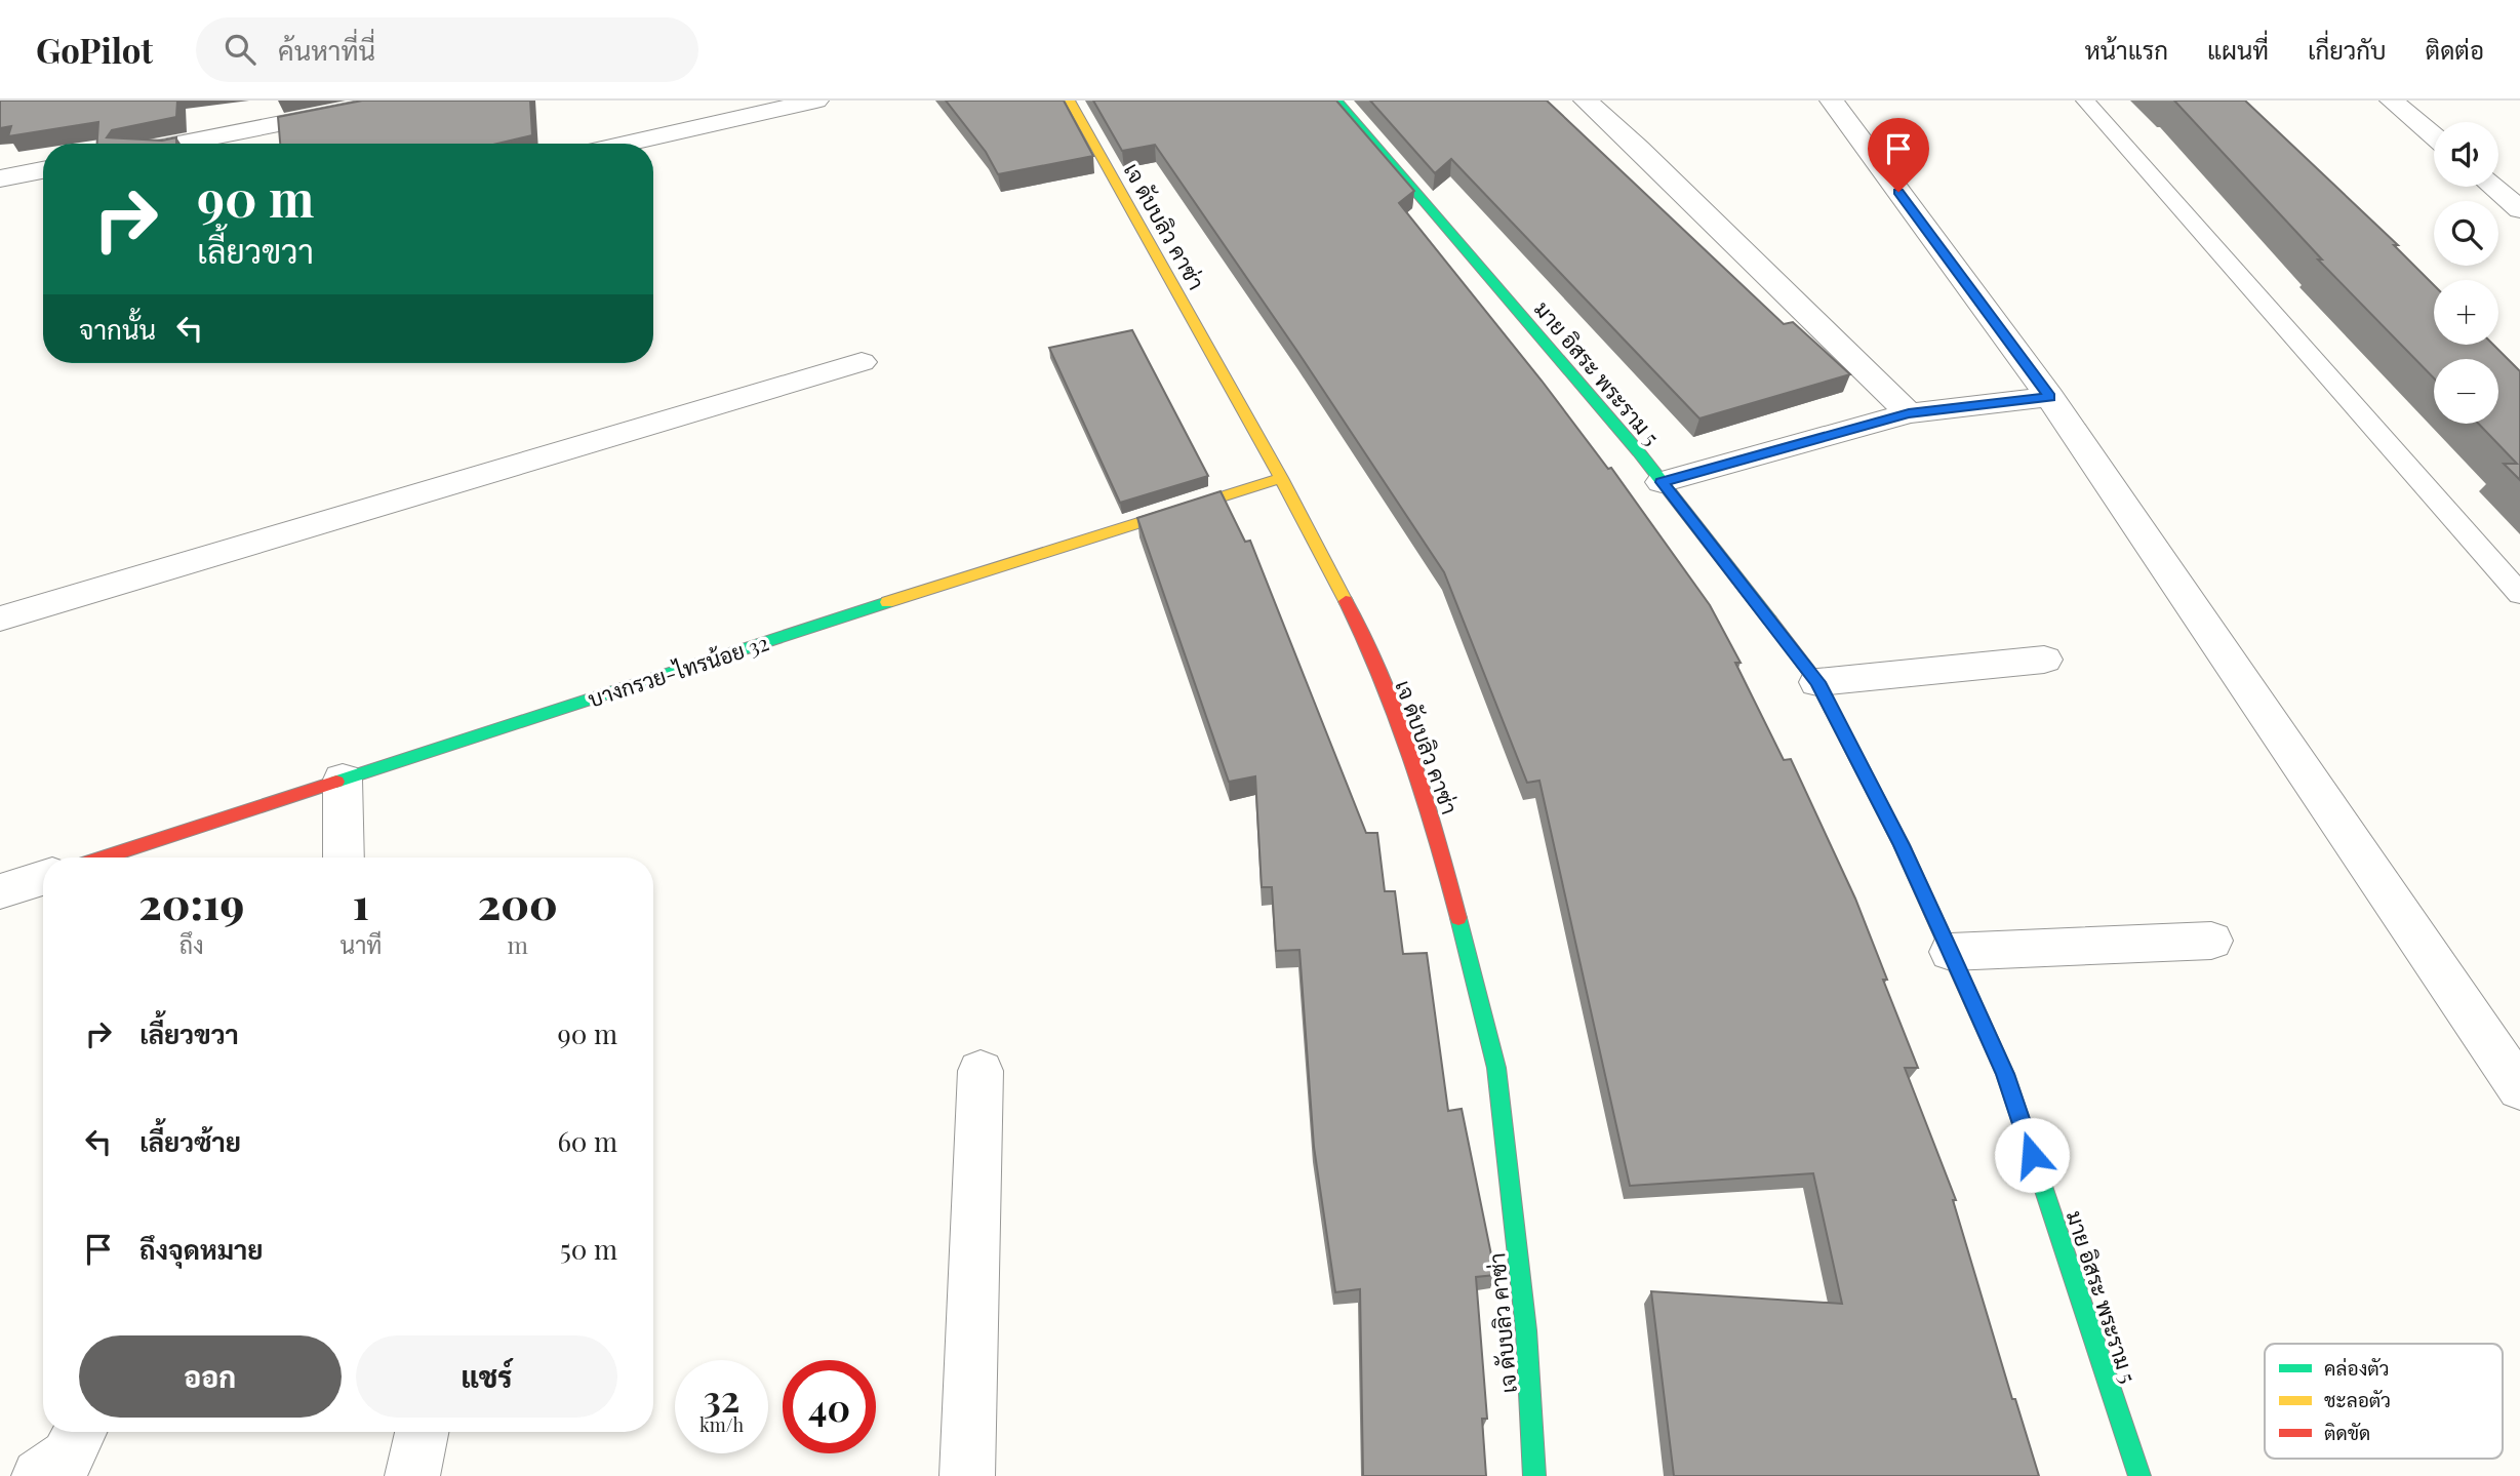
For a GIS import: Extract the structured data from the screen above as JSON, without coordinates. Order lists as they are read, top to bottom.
{
  "streets": {
    "street": ["เจ ดับบลิว คาซ่า", "มาย อิสระ พระราม 5", "บางกรวย-ไทรน้อย 32"]
  },
  "crossings": [
    ["เจ ดับบลิว คาซ่า", "บางกรวย-ไทรน้อย 32"]
  ],
  "legend": ["คล่องตัว", "ชะลอตัว", "ติดขัด"],
  "page": {
    "header": "GoPilot",
    "search": "ค้นหาที่นี่",
    "nav": [
      "หน้าแรก",
      "แผนที่",
      "เกี่ยวกับ",
      "ติดต่อ"
    ],
    "map_buttons": ["+", "−"],
    "turn": ["90 m", "เลี้ยวขวา"],
    "then": "จากนั้น",
    "eta": [
      "20:19",
      "ถึง",
      "1",
      "นาที",
      "200",
      "m"
    ],
    "list": [
      {
        "name": "เลี้ยวขวา",
        "value": "90 m"
      },
      {
        "name": "เลี้ยวซ้าย",
        "value": "60 m"
      },
      {
        "name": "ถึงจุดหมาย",
        "value": "50 m"
      }
    ],
    "buttons": ["ออก", "แชร์"],
    "speed": "32 km/h",
    "limit": "40"
  }
}
